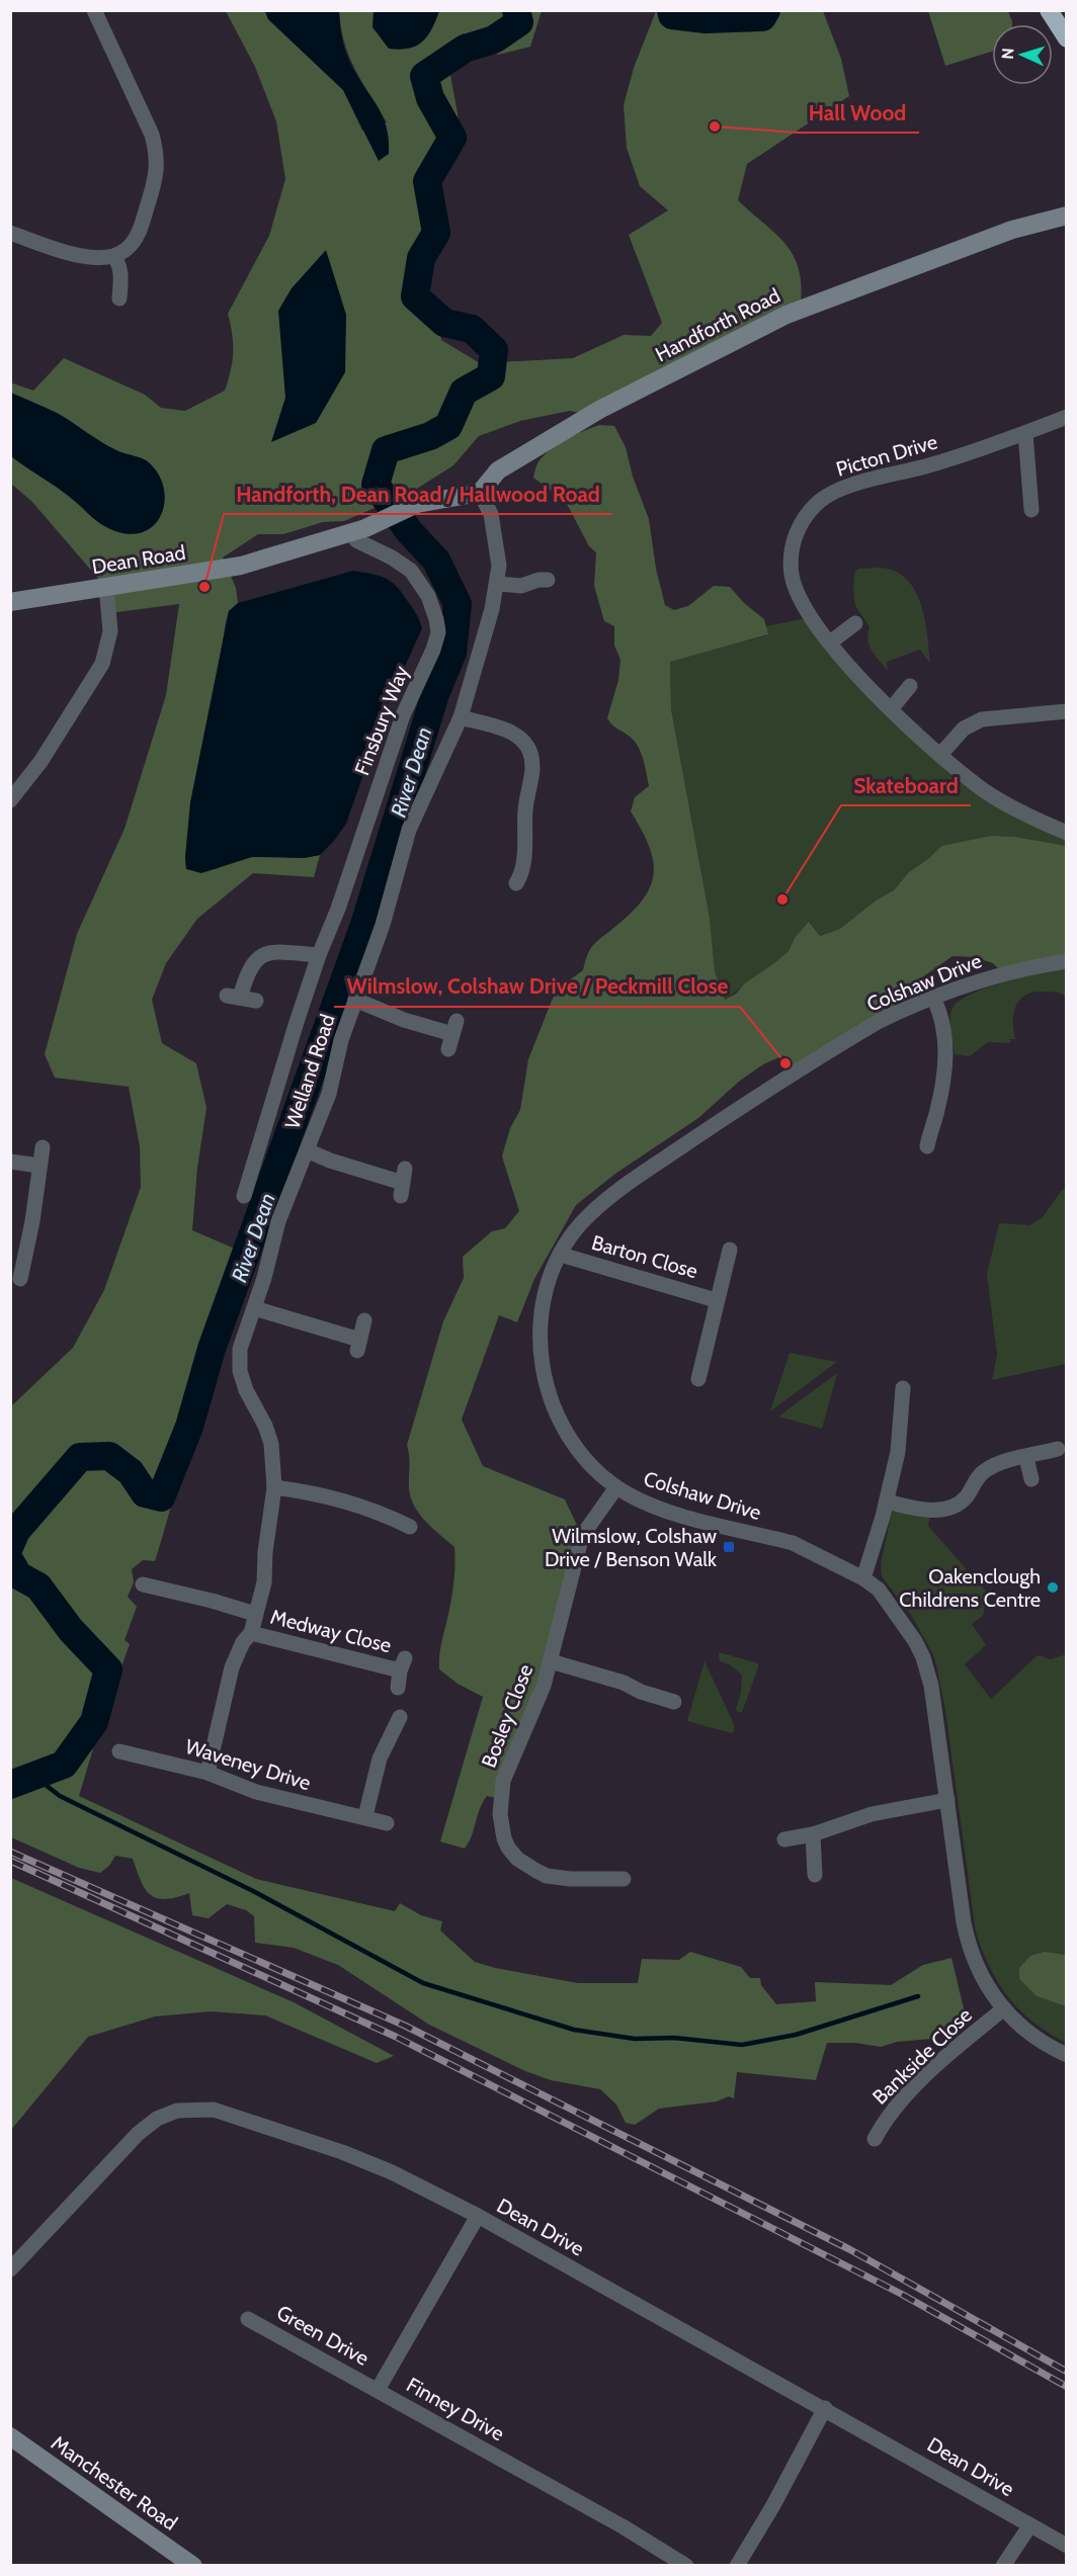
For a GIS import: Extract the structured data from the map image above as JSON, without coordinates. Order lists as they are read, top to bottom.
{
  "streets": {
    "main road": ["Handforth Road", "Dean Road", "Manchester Road"],
    "street": [
      "Picton Drive",
      "Finsbury Way",
      "Colshaw Drive",
      "Welland Road",
      "Barton Close",
      "Medway Close",
      "Bosley Close",
      "Waveney Drive",
      "Bankside Close",
      "Dean Drive",
      "Green Drive",
      "Finney Drive"
    ]
  },
  "crossings": [
    ["Handforth Road", "Dean Road"],
    ["Handforth Road", "Welland Road"],
    ["Dean Road", "Finsbury Way"],
    ["Dean Road", "Welland Road"],
    ["Colshaw Drive", "Barton Close"],
    ["Colshaw Drive", "Bosley Close"],
    ["Colshaw Drive", "Bankside Close"],
    ["Welland Road", "Medway Close"],
    ["Welland Road", "Waveney Drive"],
    ["Dean Drive", "Finney Drive"],
    ["Green Drive", "Finney Drive"]
  ],
  "water": ["River Dean"],
  "places": {
    "other": [
      "Hall Wood",
      "Handforth, Dean Road / Hallwood Road",
      "Skateboard",
      "Wilmslow, Colshaw Drive / Peckmill Close",
      "Oakenclough Childrens Centre"
    ],
    "transit": ["Wilmslow, Colshaw Drive / Benson Walk"]
  },
  "north": "left"
}
